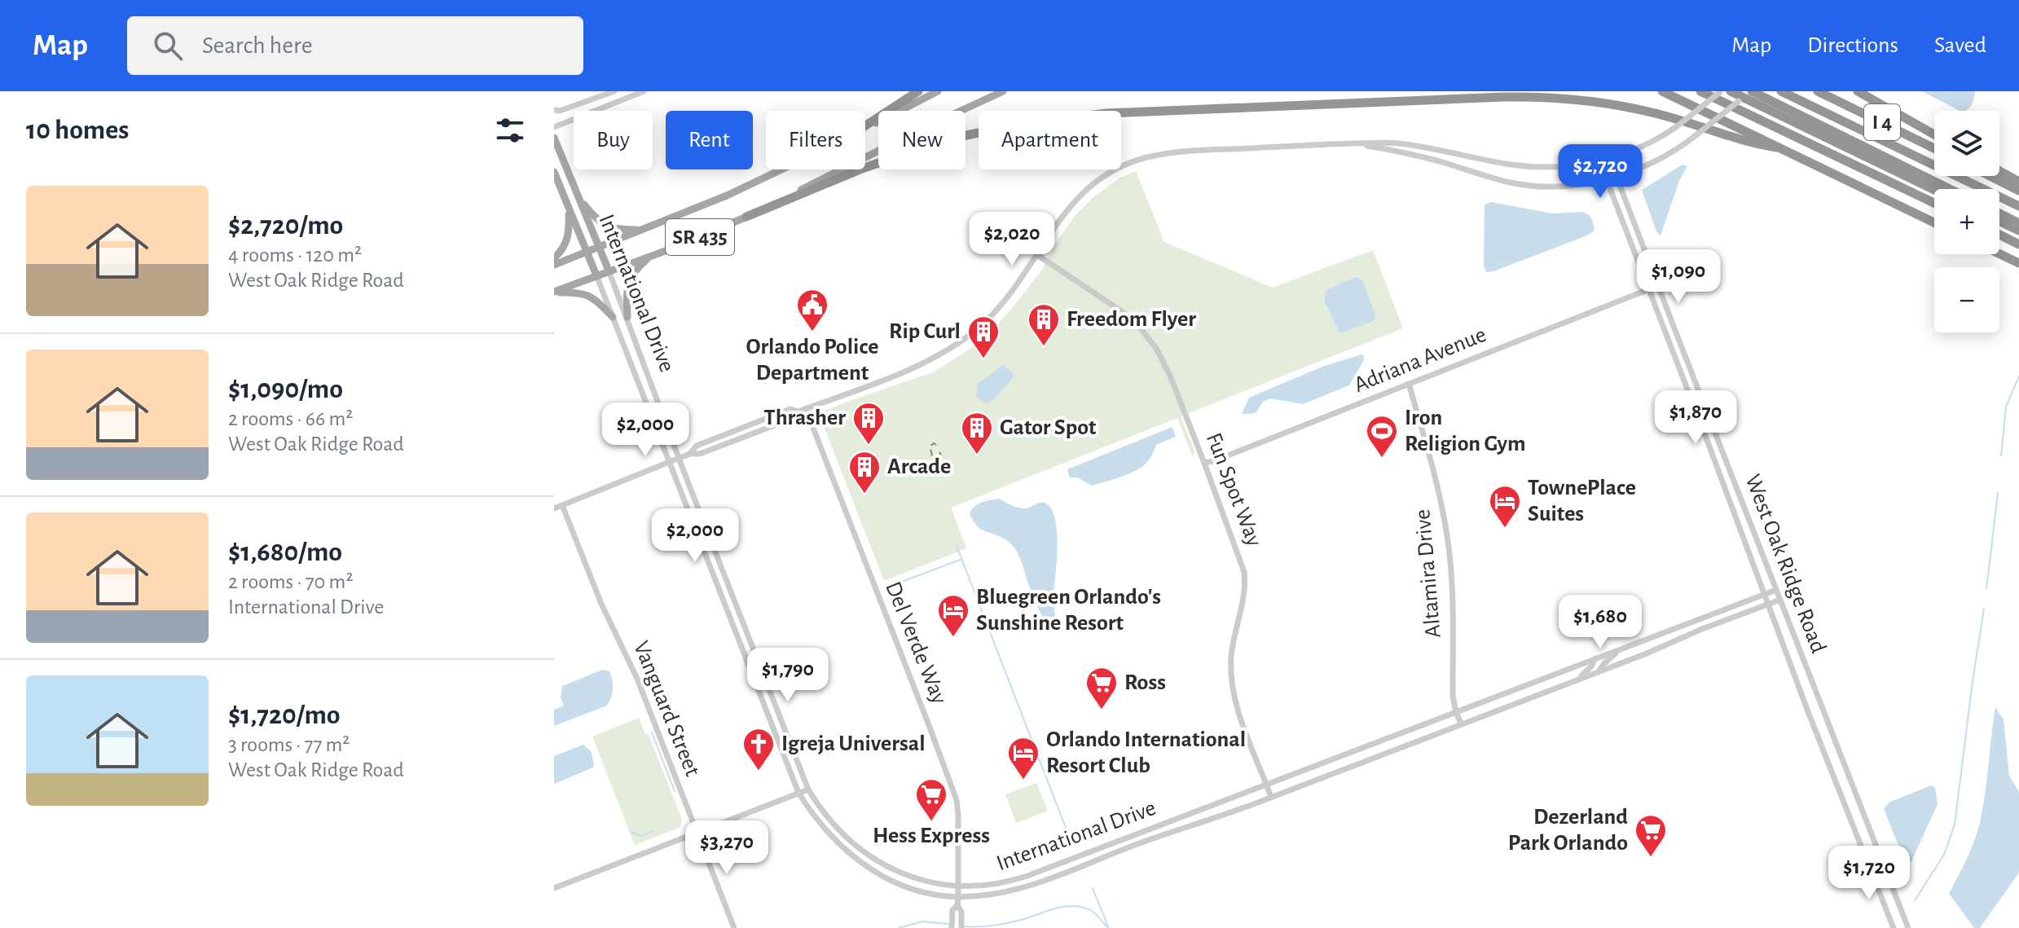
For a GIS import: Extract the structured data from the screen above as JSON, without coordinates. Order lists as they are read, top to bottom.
{
  "streets": {
    "highway": ["I 4"],
    "main road": ["SR 435", "International Drive"],
    "street": [
      "Adriana Avenue",
      "Fun Spot Way",
      "West Oak Ridge Road",
      "Altamira Drive",
      "Del Verde Way",
      "Vanguard Street"
    ]
  },
  "crossings": [
    ["SR 435", "International Drive"],
    ["International Drive", "Fun Spot Way"],
    ["International Drive", "West Oak Ridge Road"],
    ["International Drive", "Altamira Drive"],
    ["International Drive", "Del Verde Way"],
    ["Adriana Avenue", "Fun Spot Way"],
    ["Adriana Avenue", "West Oak Ridge Road"],
    ["Adriana Avenue", "Altamira Drive"]
  ],
  "places": {
    "public building": ["Orlando Police Department"],
    "building": [
      "Freedom Flyer",
      "Rip Curl",
      "Thrasher",
      "Gator Spot",
      "Arcade"
    ],
    "sports": ["Iron Religion Gym"],
    "hotel": ["TownePlace Suites", "Bluegreen Orlando's Sunshine Resort", "Orlando International Resort Club"],
    "supermarket": ["Ross", "Hess Express", "Dezerland Park Orlando"],
    "church": ["Igreja Universal"]
  },
  "page": {
    "header": "Map",
    "search": "Search here",
    "nav": ["Map", "Directions", "Saved"],
    "heading": "10 homes",
    "map_buttons": ["+", "−"],
    "chip": [
      "Buy",
      "Rent",
      "Filters",
      "New",
      "Apartment"
    ],
    "price": [
      "$2,720",
      "$2,020",
      "$1,090",
      "$1,870",
      "$2,000",
      "$2,000",
      "$1,680",
      "$1,790",
      "$3,270",
      "$1,720"
    ],
    "list": [
      {
        "name": "$2,720/mo",
        "note": "4 rooms · 120 m² · West Oak Ridge Road"
      },
      {
        "name": "$1,090/mo",
        "note": "2 rooms · 66 m² · West Oak Ridge Road"
      },
      {
        "name": "$1,680/mo",
        "note": "2 rooms · 70 m² · International Drive"
      },
      {
        "name": "$1,720/mo",
        "note": "3 rooms · 77 m² · West Oak Ridge Road"
      }
    ]
  }
}
